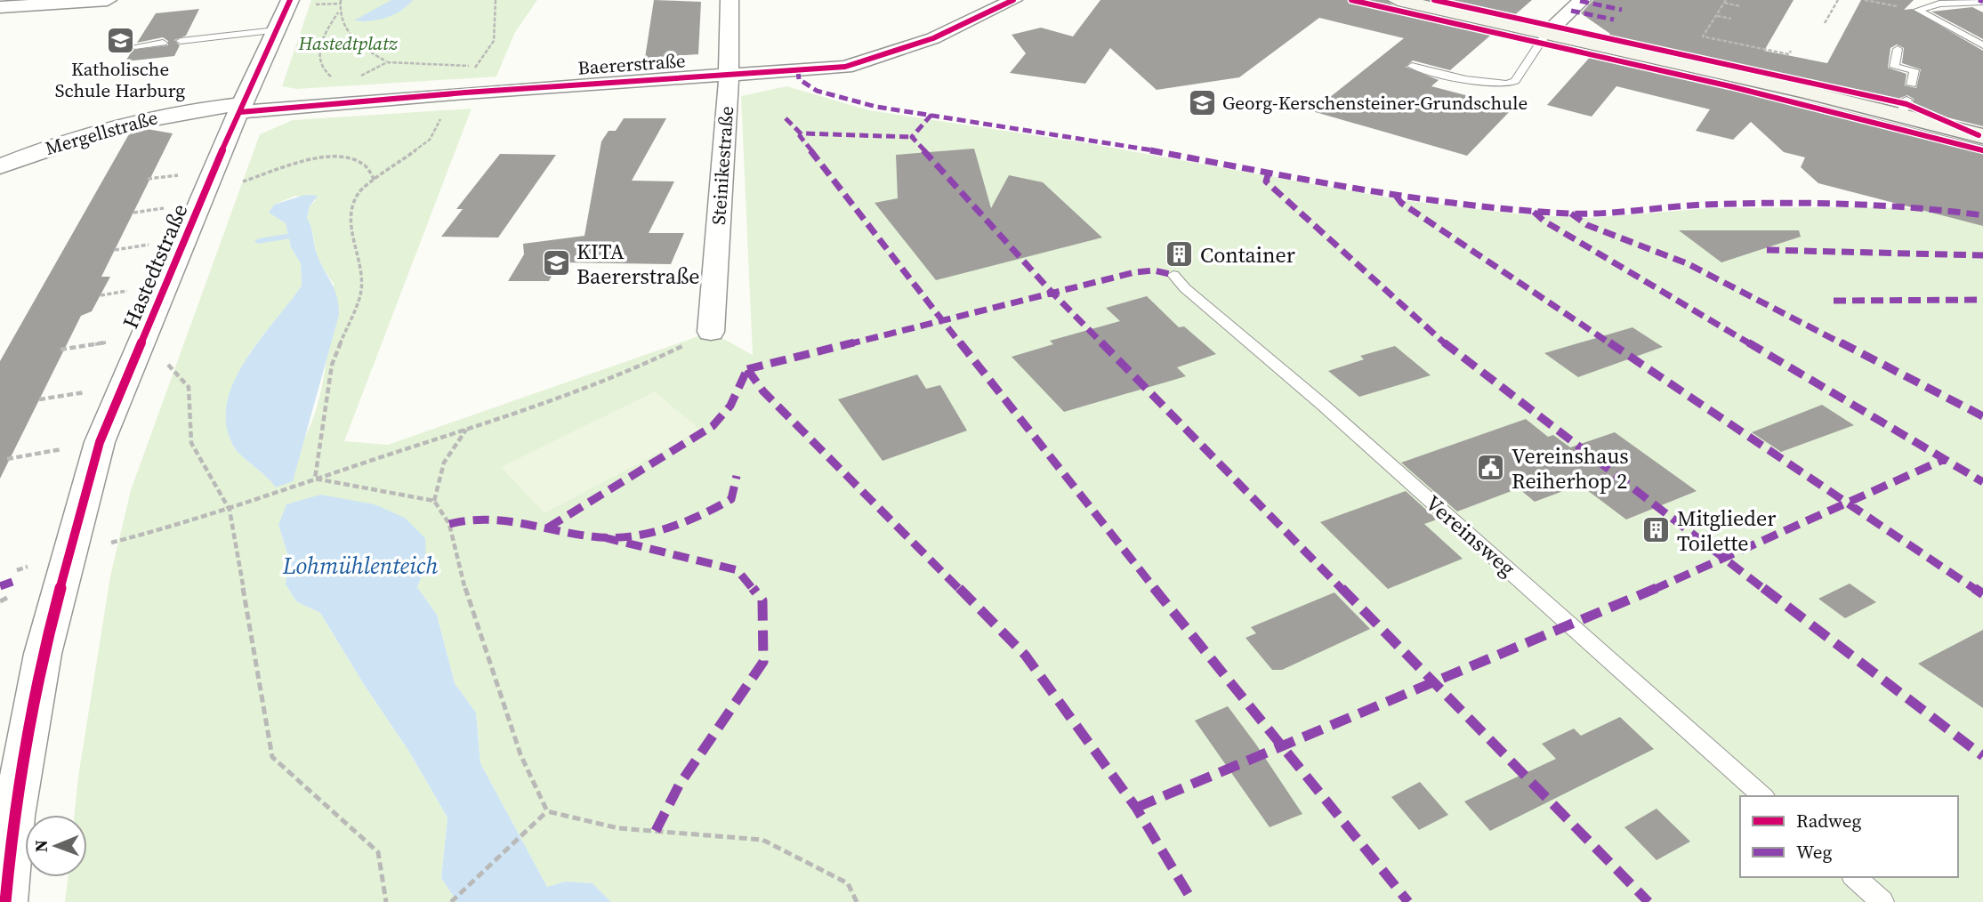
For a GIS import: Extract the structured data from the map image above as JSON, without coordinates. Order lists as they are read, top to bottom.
{
  "streets": {
    "street": [
      "Baererstraße",
      "Mergellstraße",
      "Steinikestraße",
      "Hastedtstraße"
    ],
    "lane": ["Vereinsweg"]
  },
  "crossings": [
    ["Baererstraße", "Mergellstraße"],
    ["Baererstraße", "Steinikestraße"],
    ["Baererstraße", "Hastedtstraße"],
    ["Mergellstraße", "Hastedtstraße"]
  ],
  "water": ["Lohmühlenteich"],
  "parks": ["Hastedtplatz"],
  "places": {
    "school or university": ["Katholische Schule Harburg", "Georg-Kerschensteiner-Grundschule", "KITA Baererstraße"],
    "building": ["Container", "Mitglieder Toilette"],
    "public building": ["Vereinshaus Reiherhop 2"]
  },
  "legend": ["Radweg", "Weg"],
  "north": "left"
}
